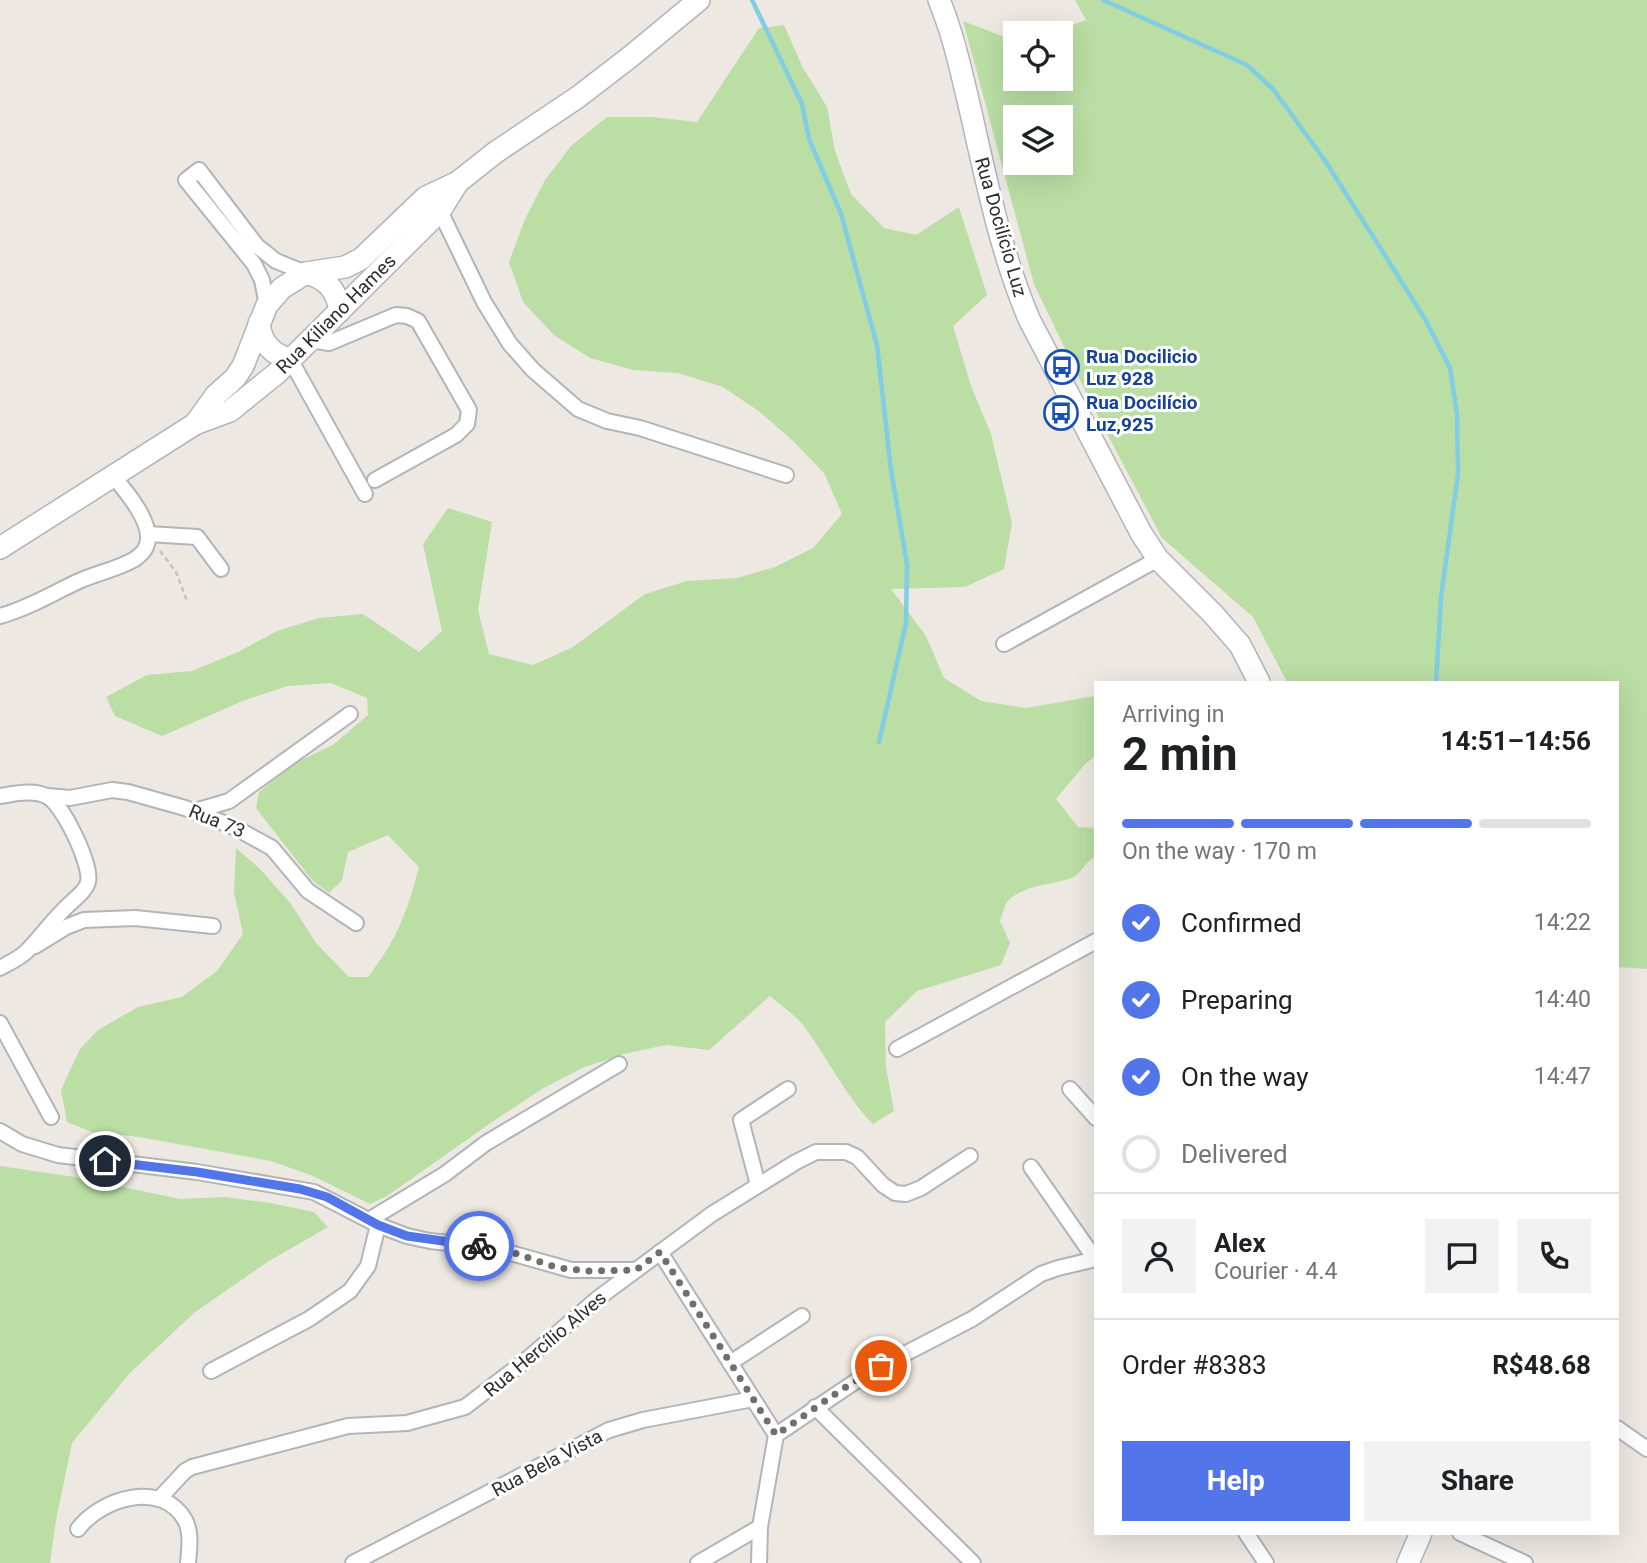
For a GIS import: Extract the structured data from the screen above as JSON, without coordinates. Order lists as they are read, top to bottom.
{
  "streets": {
    "main road": ["Rua Docilício Luz", "Rua Kiliano Hames"],
    "street": ["Rua 73", "Rua Hercílio Alves", "Rua Bela Vista"]
  },
  "places": {
    "bus stop": ["Rua Docilicio Luz 928", "Rua Docilício Luz,925"]
  },
  "page": {
    "heading": ["2 min", "Arriving in", "14:51–14:56"],
    "panel": [
      "Alex",
      "Courier · 4.4",
      "Order #8383",
      "R$48.68"
    ],
    "bar": "On the way · 170 m",
    "list": [
      ["Confirmed", "14:22"],
      ["Preparing", "14:40"],
      ["On the way", "14:47"],
      "Delivered"
    ],
    "buttons": ["Help", "Share"]
  }
}
